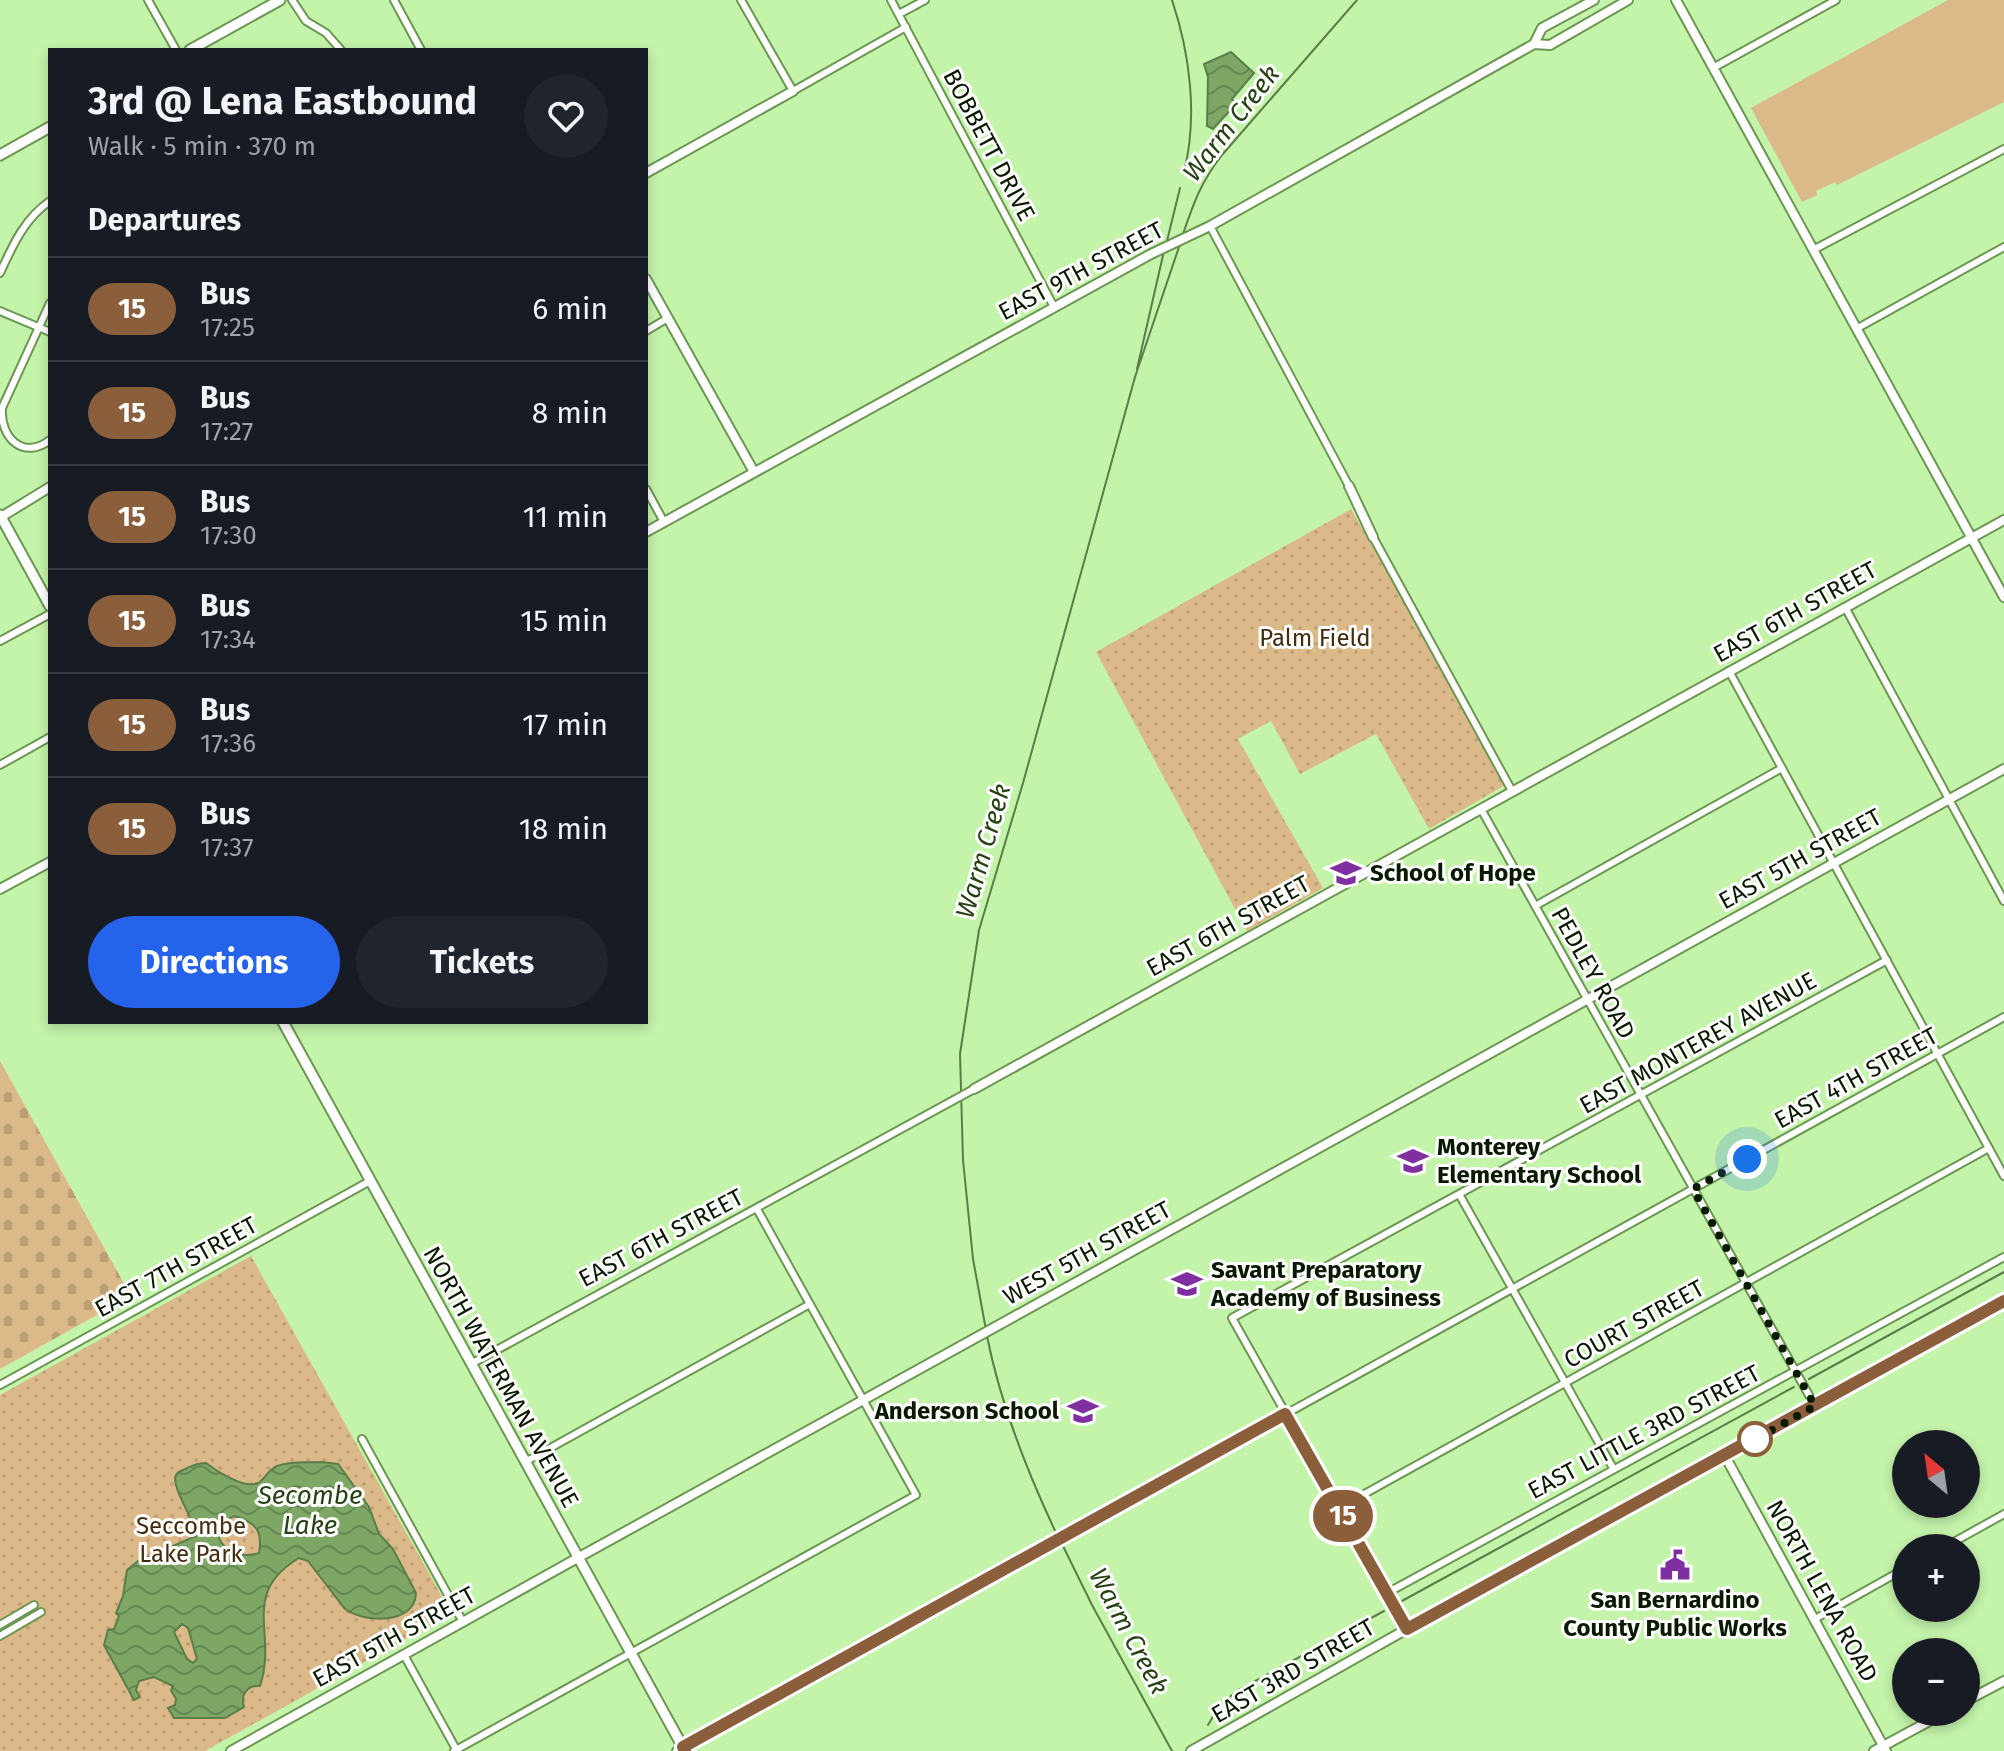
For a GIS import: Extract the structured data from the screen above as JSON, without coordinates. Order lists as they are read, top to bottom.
{
  "streets": {
    "main road": ["NORTH WATERMAN AVENUE"],
    "street": [
      "BOBBETT DRIVE",
      "EAST 9TH STREET",
      "EAST 6TH STREET",
      "EAST 5TH STREET",
      "PEDLEY ROAD",
      "EAST MONTEREY AVENUE",
      "EAST 4TH STREET",
      "WEST 5TH STREET",
      "EAST 7TH STREET",
      "COURT STREET",
      "EAST LITTLE 3RD STREET",
      "NORTH LENA ROAD",
      "EAST 3RD STREET"
    ]
  },
  "crossings": [
    ["BOBBETT DRIVE", "EAST 9TH STREET"],
    ["EAST 6TH STREET", "PEDLEY ROAD"],
    ["EAST 6TH STREET", "NORTH WATERMAN AVENUE"],
    ["EAST 5TH STREET", "WEST 5TH STREET"],
    ["EAST 5TH STREET", "NORTH WATERMAN AVENUE"],
    ["PEDLEY ROAD", "EAST MONTEREY AVENUE"],
    ["PEDLEY ROAD", "EAST 4TH STREET"],
    ["PEDLEY ROAD", "WEST 5TH STREET"],
    ["PEDLEY ROAD", "COURT STREET"],
    ["PEDLEY ROAD", "EAST LITTLE 3RD STREET"],
    ["PEDLEY ROAD", "EAST 3RD STREET"],
    ["EAST MONTEREY AVENUE", "EAST 4TH STREET"],
    ["EAST 4TH STREET", "NORTH WATERMAN AVENUE"],
    ["WEST 5TH STREET", "NORTH WATERMAN AVENUE"],
    ["EAST 7TH STREET", "NORTH WATERMAN AVENUE"],
    ["NORTH LENA ROAD", "EAST 3RD STREET"]
  ],
  "water": ["Warm Creek", "Secombe Lake"],
  "parks": ["Palm Field", "Seccombe Lake Park"],
  "places": {
    "school or university": [
      "School of Hope",
      "Monterey Elementary School",
      "Savant Preparatory Academy of Business",
      "Anderson School"
    ],
    "public building": ["San Bernardino County Public Works"]
  },
  "lines": ["bus line 15"],
  "north": "top left",
  "page": {
    "on_map": "15",
    "heading": [
      ["3rd @ Lena Eastbound", "Walk · 5 min · 370 m"],
      "Departures"
    ],
    "list": [
      {
        "mark": "15",
        "name": "Bus",
        "note": "17:25",
        "value": "6 min"
      },
      {
        "mark": "15",
        "name": "Bus",
        "note": "17:27",
        "value": "8 min"
      },
      {
        "mark": "15",
        "name": "Bus",
        "note": "17:30",
        "value": "11 min"
      },
      {
        "mark": "15",
        "name": "Bus",
        "note": "17:34",
        "value": "15 min"
      },
      {
        "mark": "15",
        "name": "Bus",
        "note": "17:36",
        "value": "17 min"
      },
      {
        "mark": "15",
        "name": "Bus",
        "note": "17:37",
        "value": "18 min"
      }
    ],
    "buttons": ["Directions", "Tickets"],
    "map_buttons": ["+", "−"]
  }
}
